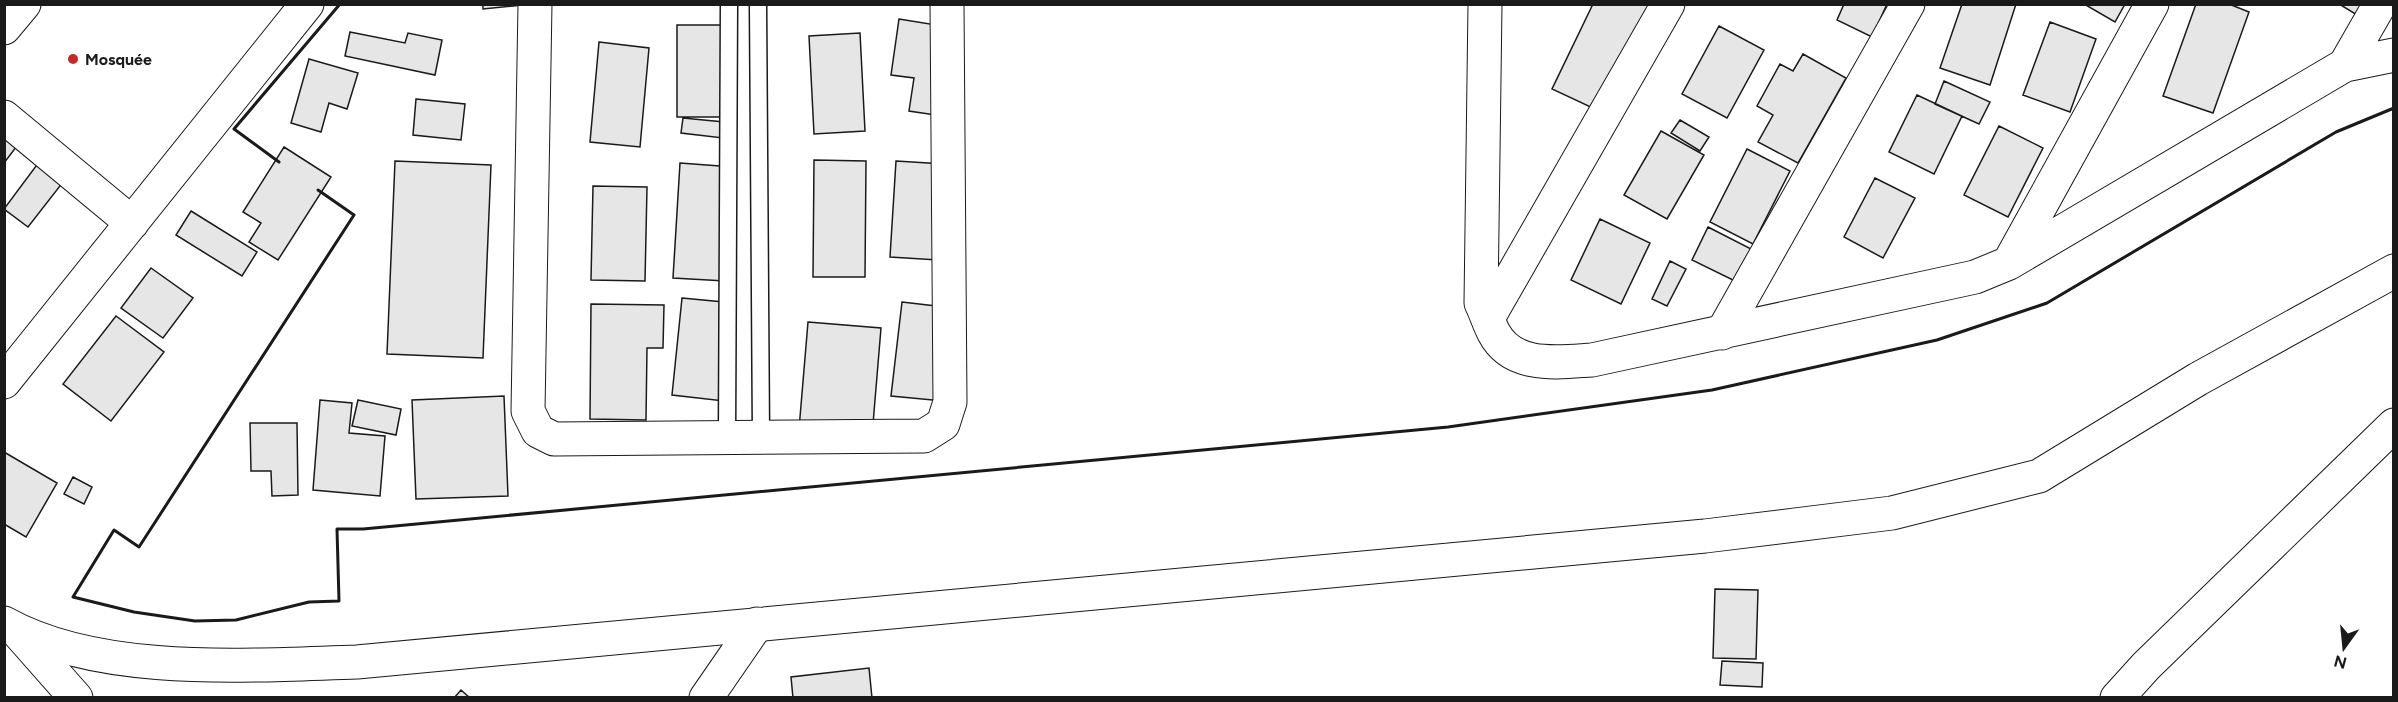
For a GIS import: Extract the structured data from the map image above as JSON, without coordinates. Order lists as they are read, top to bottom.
{
  "places": ["Mosquée"],
  "north": "bottom"
}
